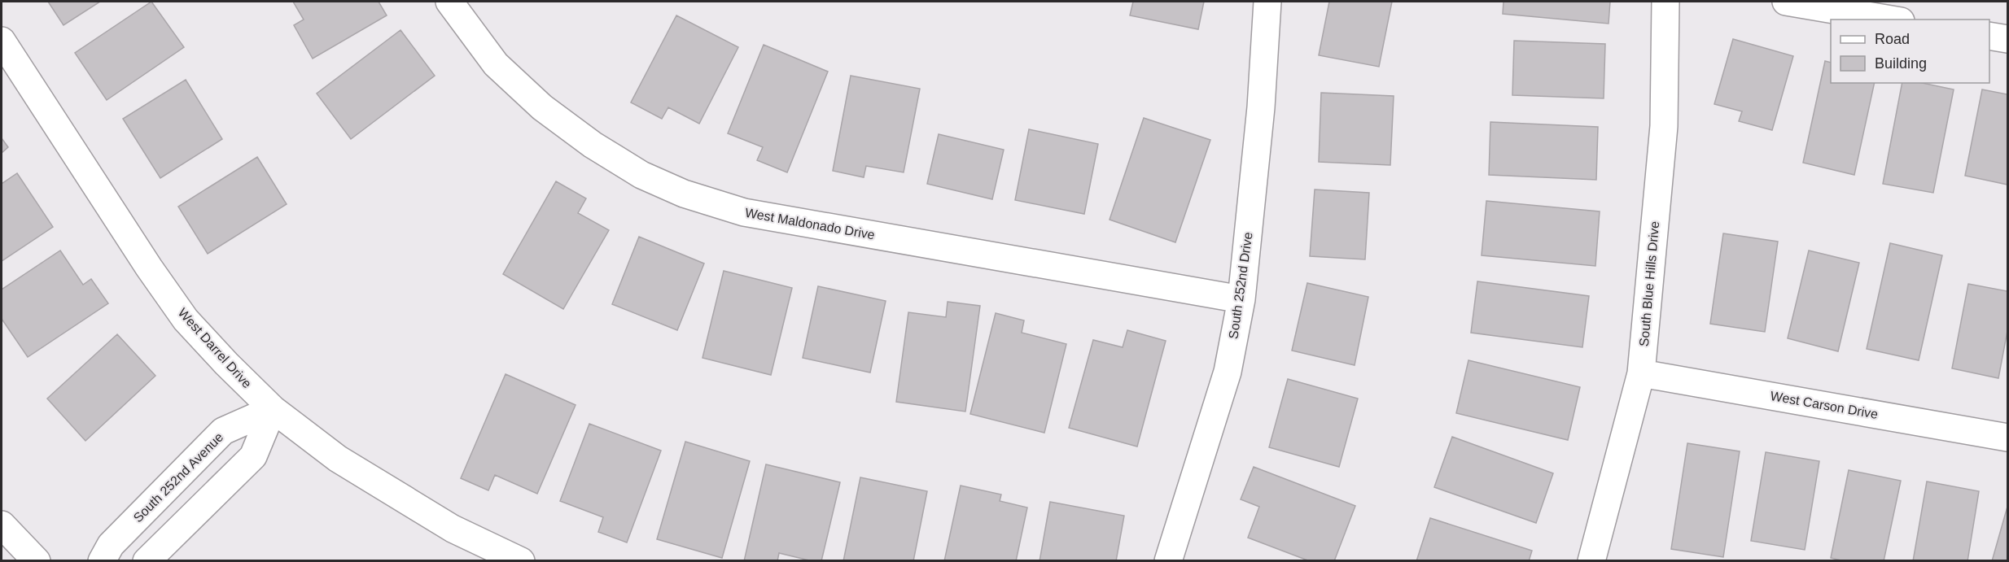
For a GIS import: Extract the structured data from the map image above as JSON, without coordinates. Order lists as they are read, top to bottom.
{
  "streets": {
    "street": [
      "West Maldonado Drive",
      "South Blue Hills Drive",
      "South 252nd Drive",
      "West Darrel Drive",
      "West Carson Drive",
      "South 252nd Avenue"
    ]
  },
  "crossings": [
    ["West Maldonado Drive", "South 252nd Drive"],
    ["South Blue Hills Drive", "West Carson Drive"],
    ["West Darrel Drive", "South 252nd Avenue"]
  ],
  "legend": ["Road", "Building"]
}
